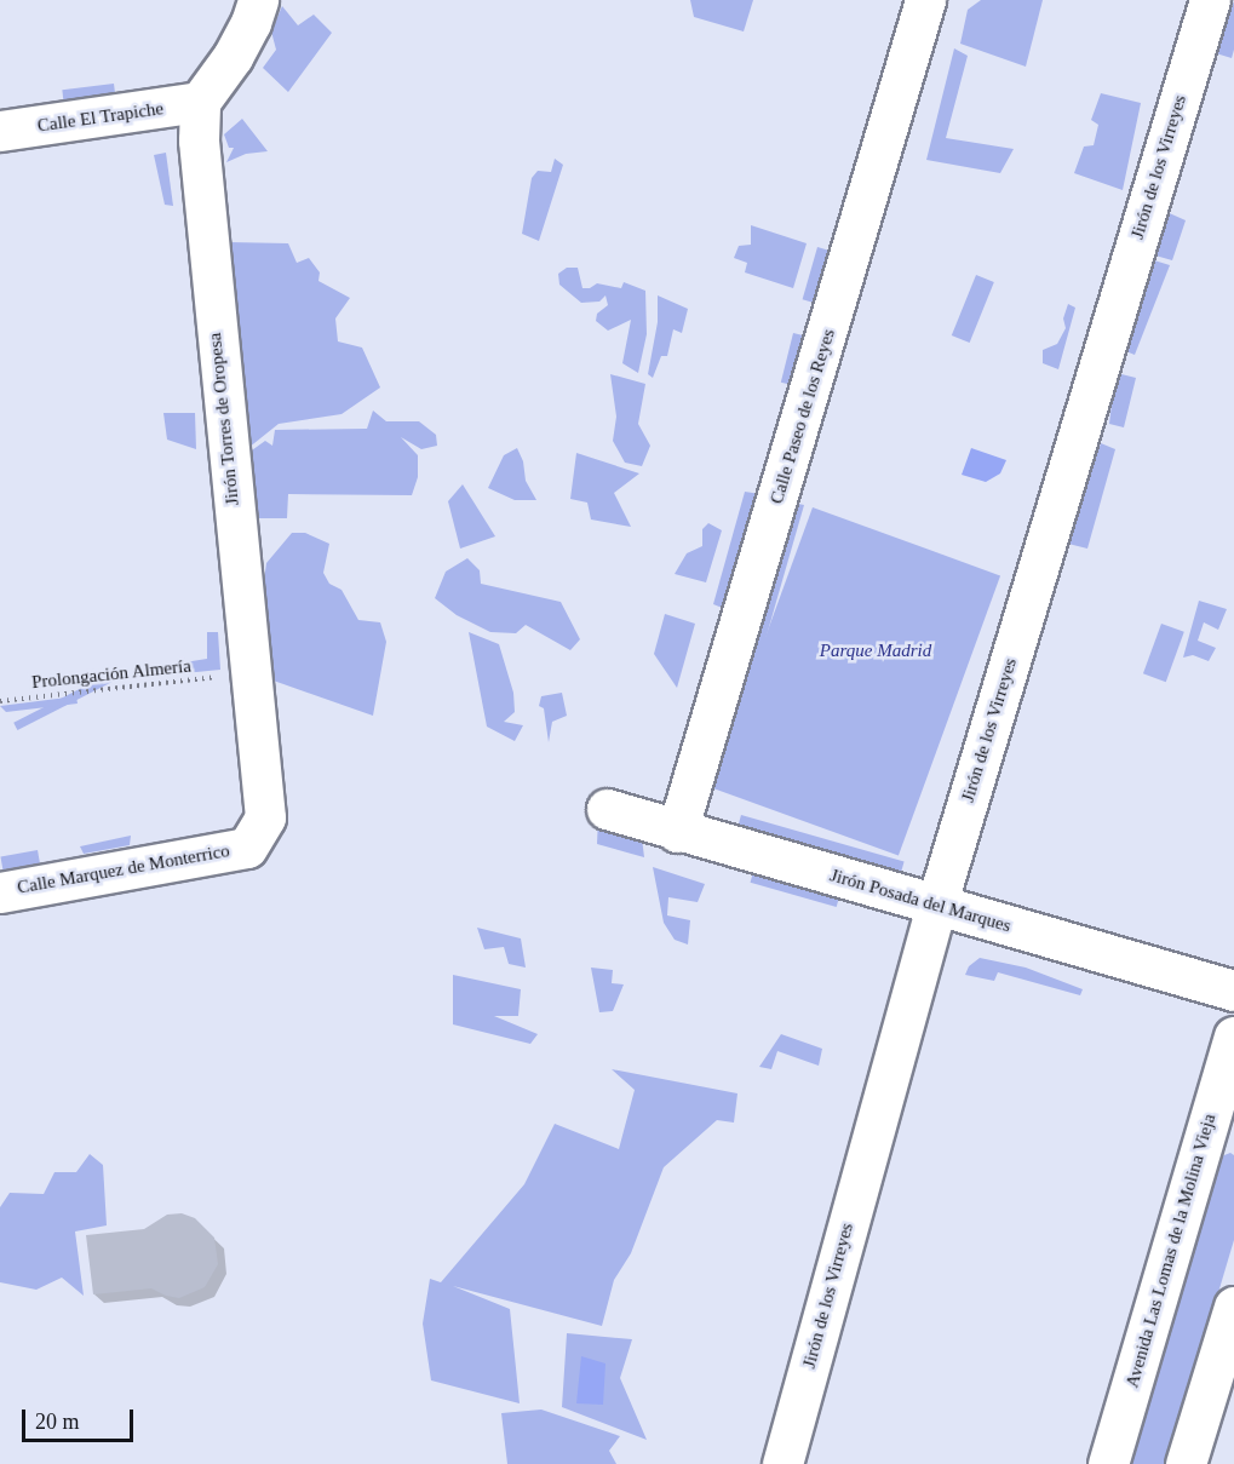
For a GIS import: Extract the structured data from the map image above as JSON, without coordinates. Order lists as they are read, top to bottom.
{
  "streets": {
    "street": [
      "Calle El Trapiche",
      "Jirón de los Virreyes",
      "Calle Paseo de los Reyes",
      "Jirón Torres de Oropesa",
      "Calle Marquez de Monterrico",
      "Jirón Posada del Marques",
      "Avenida Las Lomas de la Molina Vieja"
    ],
    "path": ["Prolongación Almería"]
  },
  "crossings": [
    ["Calle El Trapiche", "Jirón Torres de Oropesa"],
    ["Jirón de los Virreyes", "Jirón Posada del Marques"],
    ["Calle Paseo de los Reyes", "Jirón Posada del Marques"],
    ["Jirón Torres de Oropesa", "Calle Marquez de Monterrico"]
  ],
  "parks": ["Parque Madrid"],
  "scale_bar": "20 m"
}
